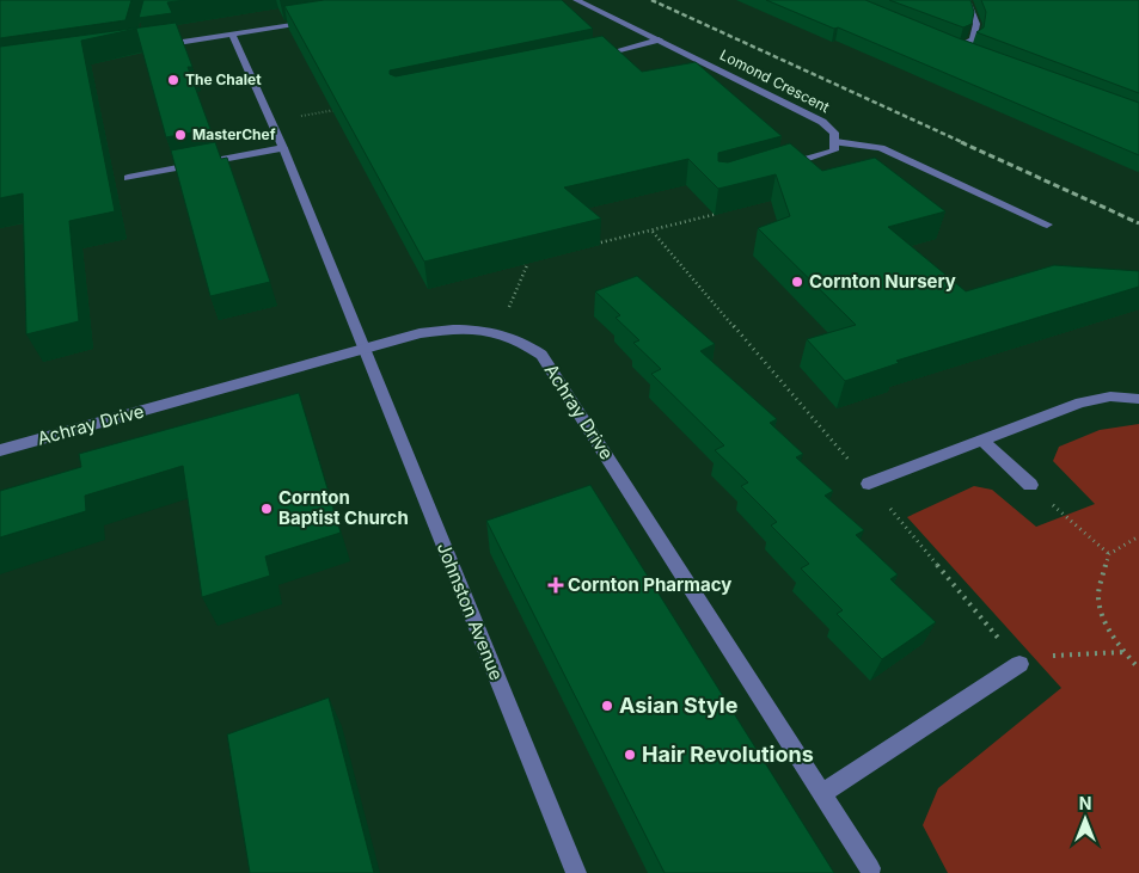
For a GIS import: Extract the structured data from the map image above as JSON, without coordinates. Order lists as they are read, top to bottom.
{
  "streets": {
    "street": ["Lomond Crescent", "Achray Drive", "Johnston Avenue"]
  },
  "crossings": [
    ["Achray Drive", "Johnston Avenue"]
  ],
  "places": {
    "other": [
      "The Chalet",
      "MasterChef",
      "Cornton Nursery",
      "Cornton Baptist Church",
      "Asian Style",
      "Hair Revolutions"
    ],
    "health": ["Cornton Pharmacy"]
  },
  "north": "top"
}
